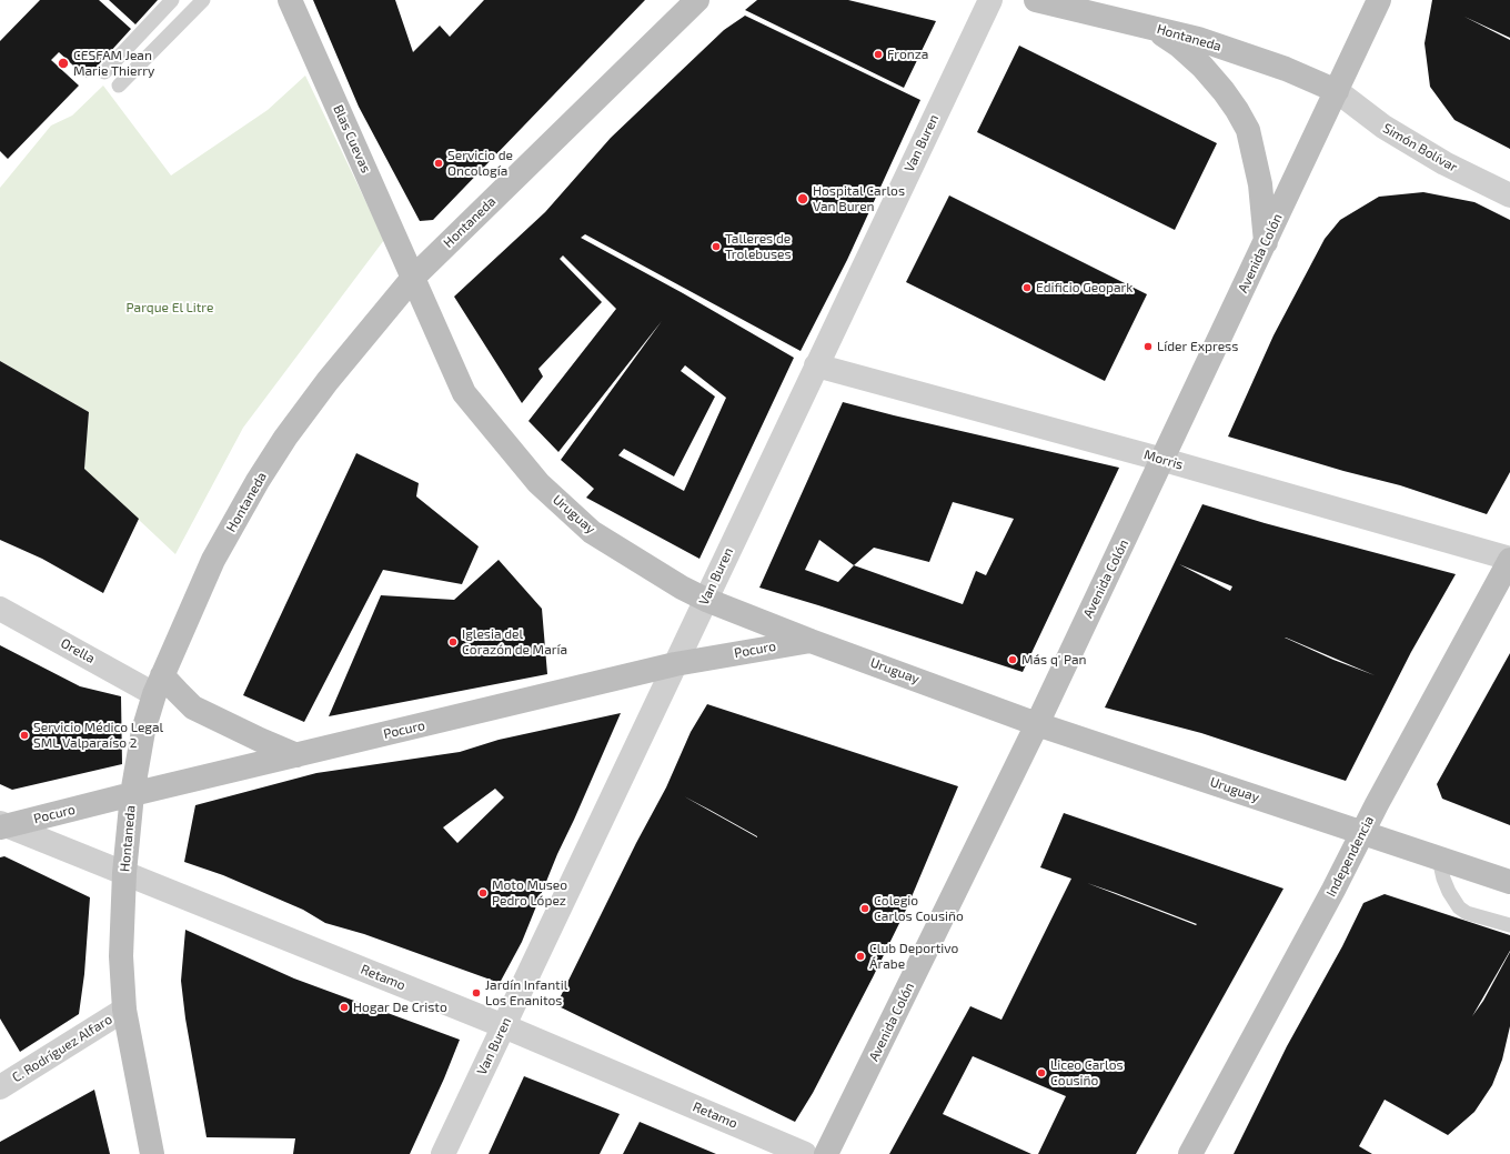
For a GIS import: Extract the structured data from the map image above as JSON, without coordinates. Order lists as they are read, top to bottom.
{
  "streets": {
    "street": [
      "Hontaneda",
      "Blas Cuevas",
      "Van Buren",
      "Simón Bolívar",
      "Avenida Colón",
      "Morris",
      "Uruguay",
      "Pocuro",
      "Orella",
      "Independencia",
      "Retamo",
      "C. Rodríguez Alfaro"
    ]
  },
  "crossings": [
    ["Hontaneda", "Blas Cuevas"],
    ["Hontaneda", "Simón Bolívar"],
    ["Hontaneda", "Avenida Colón"],
    ["Hontaneda", "Uruguay"],
    ["Hontaneda", "Pocuro"],
    ["Hontaneda", "Orella"],
    ["Hontaneda", "Retamo"],
    ["Hontaneda", "C. Rodríguez Alfaro"],
    ["Blas Cuevas", "Uruguay"],
    ["Van Buren", "Morris"],
    ["Van Buren", "Uruguay"],
    ["Van Buren", "Pocuro"],
    ["Van Buren", "Retamo"],
    ["Simón Bolívar", "Avenida Colón"],
    ["Avenida Colón", "Morris"],
    ["Avenida Colón", "Uruguay"],
    ["Morris", "Independencia"],
    ["Uruguay", "Pocuro"],
    ["Uruguay", "Independencia"],
    ["Pocuro", "Retamo"]
  ],
  "parks": ["Parque El Litre"],
  "places": [
    "Fronza",
    "CESFAM Jean Marie Thierry",
    "Servicio de Oncología",
    "Hospital Carlos Van Buren",
    "Talleres de Trolebuses",
    "Edificio Geopark",
    "Líder Express",
    "Iglesia del Corazón de María",
    "Más q' Pan",
    "Servicio Médico Legal SML Valparaíso 2",
    "Moto Museo Pedro López",
    "Colegio Carlos Cousiño",
    "Club Deportivo Árabe",
    "Jardín Infantil Los Enanitos",
    "Hogar De Cristo",
    "Liceo Carlos Cousiño"
  ]
}
